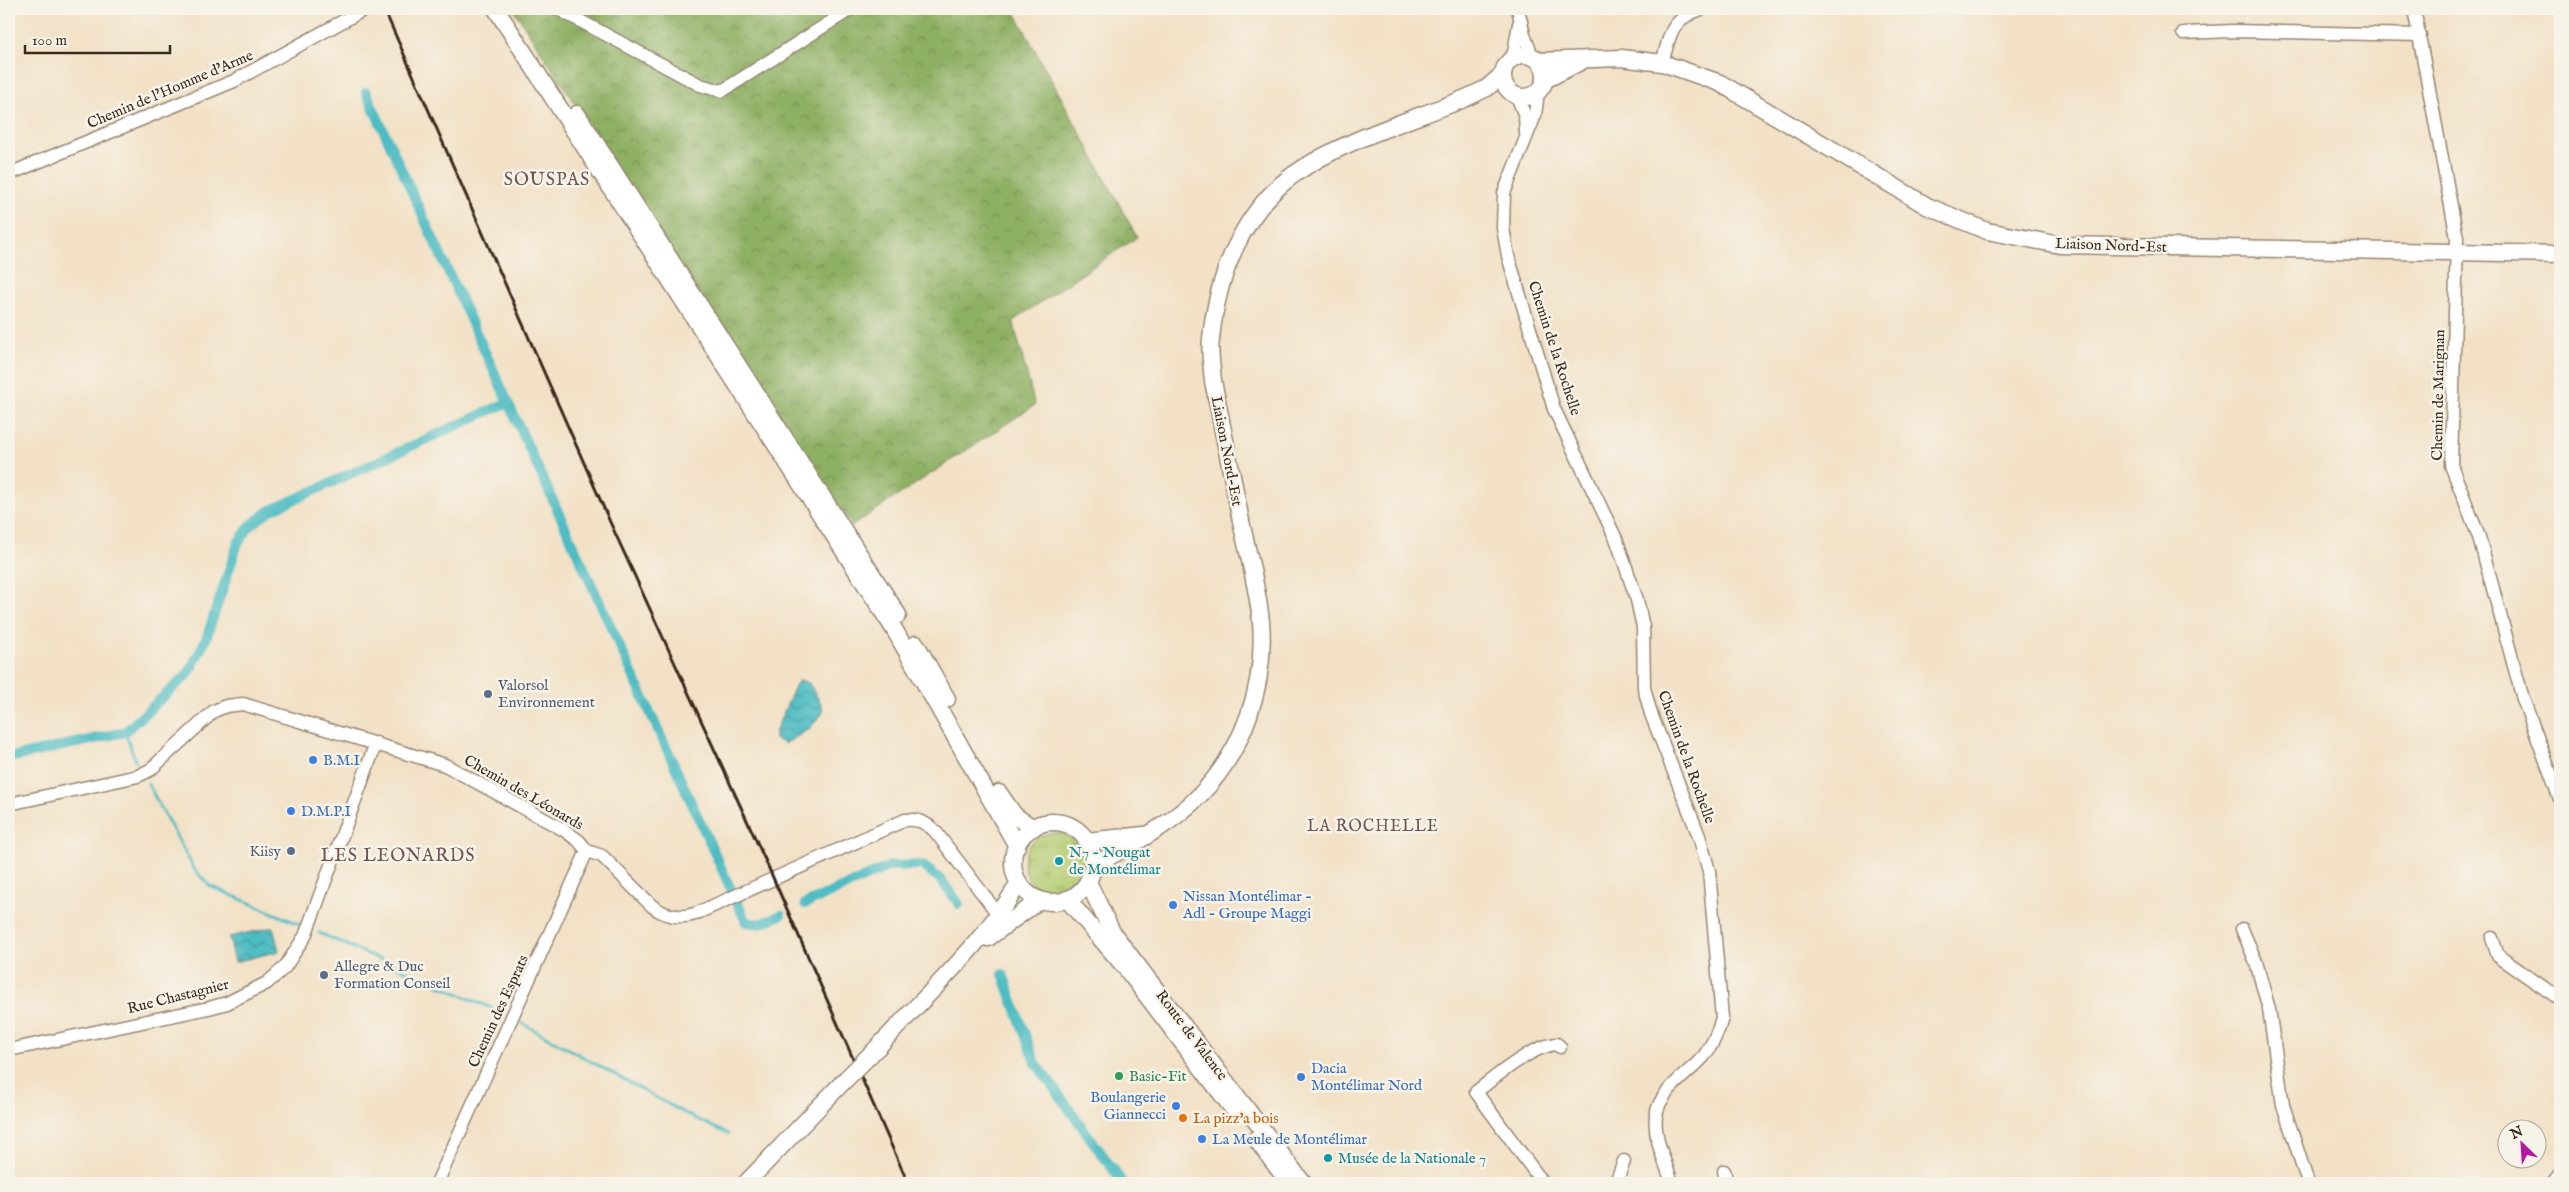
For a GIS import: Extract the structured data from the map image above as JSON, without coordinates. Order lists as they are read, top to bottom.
{
  "streets": {
    "main road": ["Liaison Nord-Est", "Route de Valence"],
    "street": [
      "Chemin de l'Homme d'Arme",
      "Chemin de la Rochelle",
      "Chemin de Marignan",
      "Chemin des Léonards",
      "Rue Chastagnier",
      "Chemin des Esprats"
    ]
  },
  "crossings": [
    ["Liaison Nord-Est", "Chemin de la Rochelle"],
    ["Liaison Nord-Est", "Chemin de Marignan"],
    ["Liaison Nord-Est", "Route de Valence"],
    ["Chemin des Léonards", "Rue Chastagnier"],
    ["Chemin des Léonards", "Chemin des Esprats"]
  ],
  "districts": ["SOUSPAS", "LA ROCHELLE", "LES LEONARDS"],
  "places": [
    "Valorsol Environnement",
    "B.M.I",
    "D.M.P.I",
    "Kiisy",
    "N7 - Nougat de Montélimar",
    "Nissan Montélimar - Adl - Groupe Maggi",
    "Allegre & Duc Formation Conseil",
    "Basic-Fit",
    "Dacia Montélimar Nord",
    "Boulangerie Giannecci",
    "La pizz'a bois",
    "La Meule de Montélimar",
    "Musée de la Nationale 7"
  ],
  "scale_bar": "100 m",
  "north": "top left"
}
